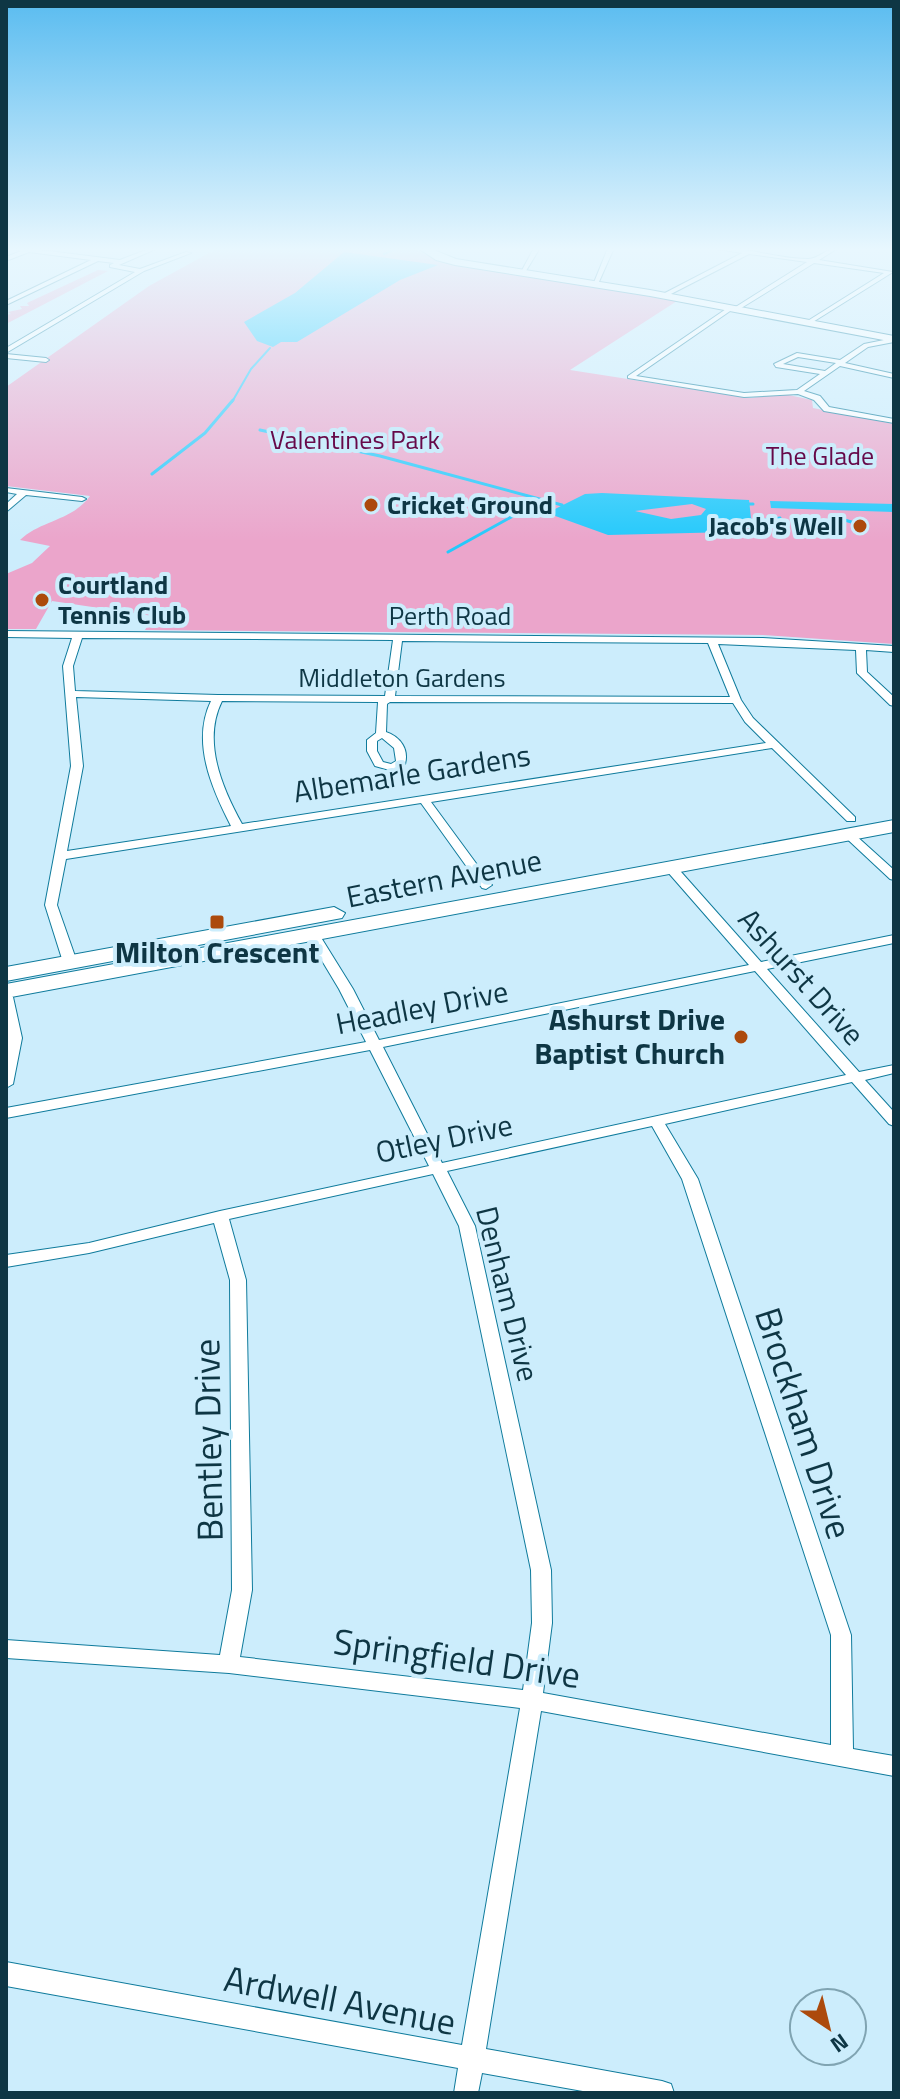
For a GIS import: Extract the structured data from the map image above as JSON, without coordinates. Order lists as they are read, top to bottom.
{
  "streets": {
    "main road": ["Eastern Avenue"],
    "street": [
      "Perth Road",
      "Middleton Gardens",
      "Albemarle Gardens",
      "Ashurst Drive",
      "Headley Drive",
      "Otley Drive",
      "Denham Drive",
      "Brockham Drive",
      "Bentley Drive",
      "Springfield Drive",
      "Ardwell Avenue"
    ]
  },
  "crossings": [
    ["Eastern Avenue", "Ashurst Drive"],
    ["Eastern Avenue", "Denham Drive"],
    ["Ashurst Drive", "Headley Drive"],
    ["Ashurst Drive", "Otley Drive"],
    ["Headley Drive", "Denham Drive"],
    ["Otley Drive", "Denham Drive"],
    ["Otley Drive", "Brockham Drive"],
    ["Otley Drive", "Bentley Drive"],
    ["Denham Drive", "Springfield Drive"],
    ["Denham Drive", "Ardwell Avenue"],
    ["Brockham Drive", "Springfield Drive"],
    ["Bentley Drive", "Springfield Drive"]
  ],
  "parks": ["Valentines Park", "The Glade"],
  "places": {
    "other": [
      "Cricket Ground",
      "Jacob's Well",
      "Courtland Tennis Club",
      "Ashurst Drive Baptist Church"
    ],
    "transit": ["Milton Crescent"]
  },
  "north": "bottom right"
}
